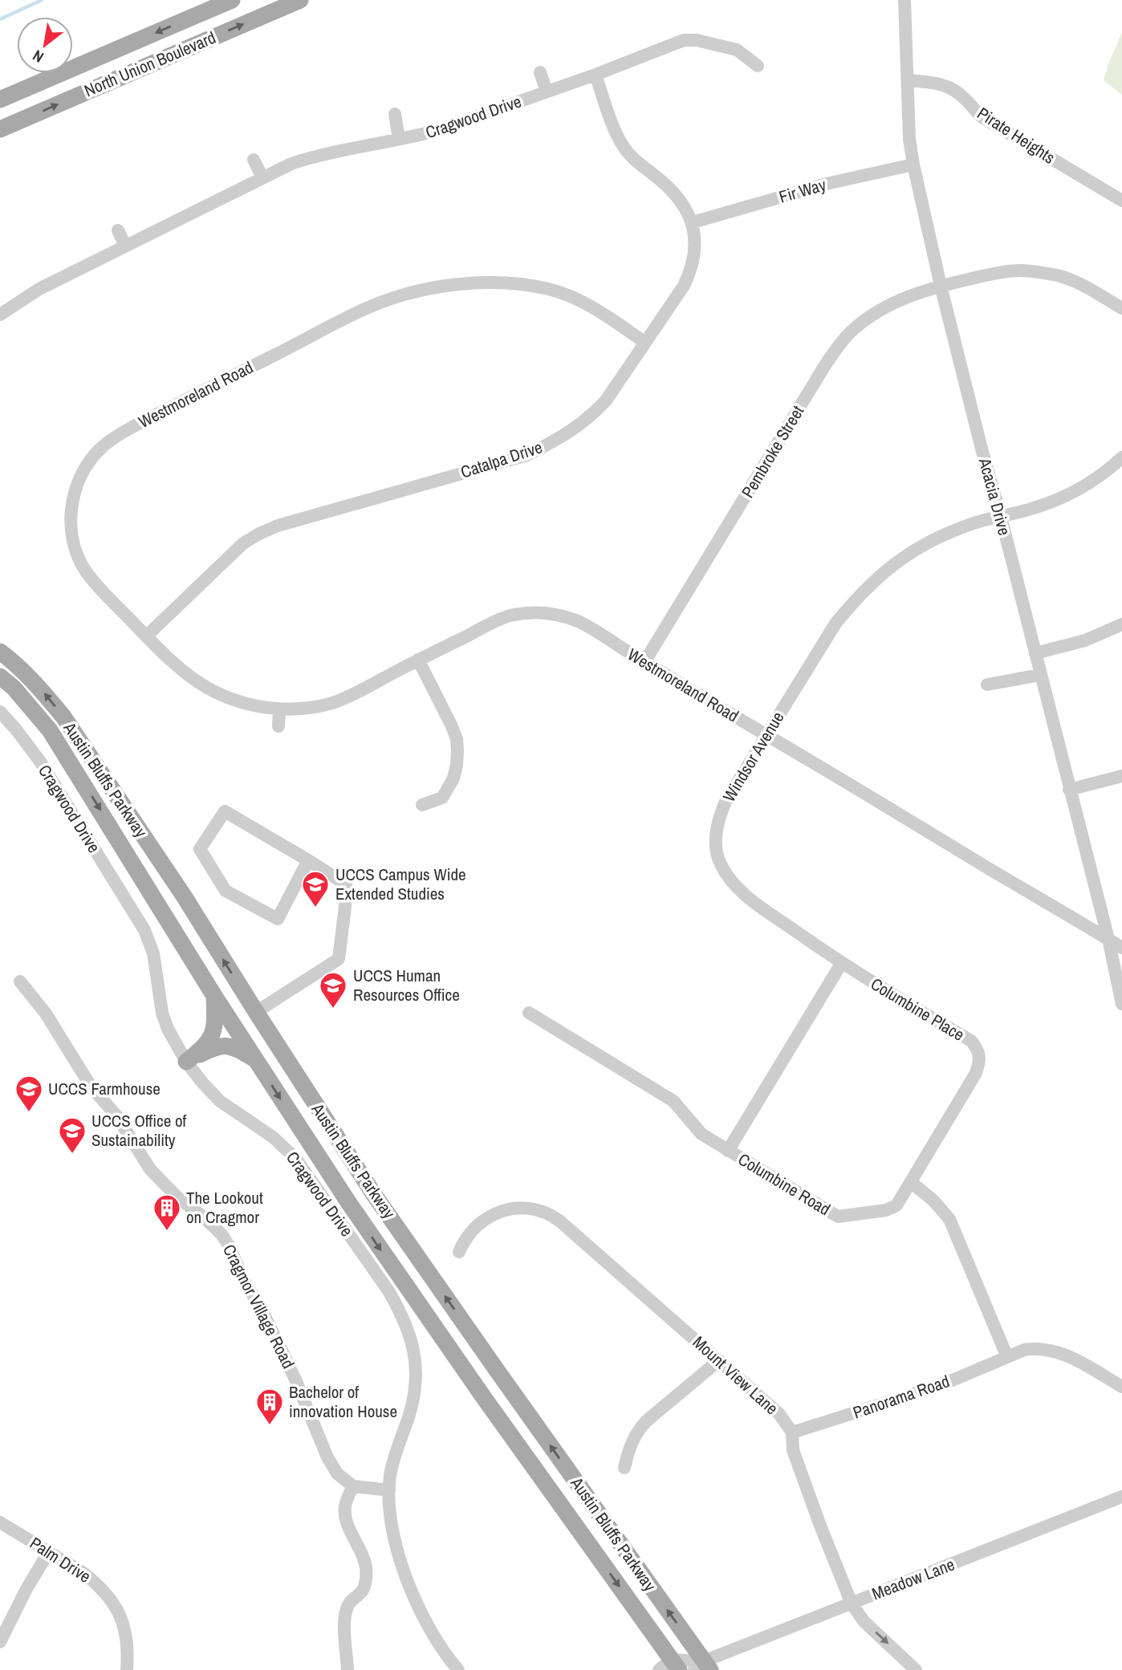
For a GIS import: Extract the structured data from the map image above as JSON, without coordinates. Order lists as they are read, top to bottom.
{
  "streets": {
    "main road": ["North Union Boulevard", "Austin Bluffs Parkway"],
    "street": [
      "Cragwood Drive",
      "Pirate Heights",
      "Fir Way",
      "Westmoreland Road",
      "Pembroke Street",
      "Catalpa Drive",
      "Acacia Drive",
      "Windsor Avenue",
      "Columbine Place",
      "Columbine Road",
      "Cragmor Village Road",
      "Mount View Lane",
      "Panorama Road",
      "Palm Drive",
      "Meadow Lane"
    ]
  },
  "crossings": [
    ["Cragwood Drive", "Catalpa Drive"],
    ["Pirate Heights", "Acacia Drive"],
    ["Fir Way", "Catalpa Drive"],
    ["Fir Way", "Acacia Drive"],
    ["Westmoreland Road", "Pembroke Street"],
    ["Westmoreland Road", "Catalpa Drive"],
    ["Westmoreland Road", "Acacia Drive"],
    ["Westmoreland Road", "Windsor Avenue"],
    ["Pembroke Street", "Acacia Drive"],
    ["Acacia Drive", "Windsor Avenue"],
    ["Windsor Avenue", "Columbine Place"],
    ["Austin Bluffs Parkway", "Meadow Lane"],
    ["Columbine Place", "Columbine Road"],
    ["Mount View Lane", "Panorama Road"]
  ],
  "places": {
    "school or university": [
      "UCCS Campus Wide Extended Studies",
      "UCCS Human Resources Office",
      "UCCS Farmhouse",
      "UCCS Office of Sustainability"
    ],
    "building": ["The Lookout on Cragmor", "Bachelor of innovation House"]
  },
  "north": "bottom left"
}
